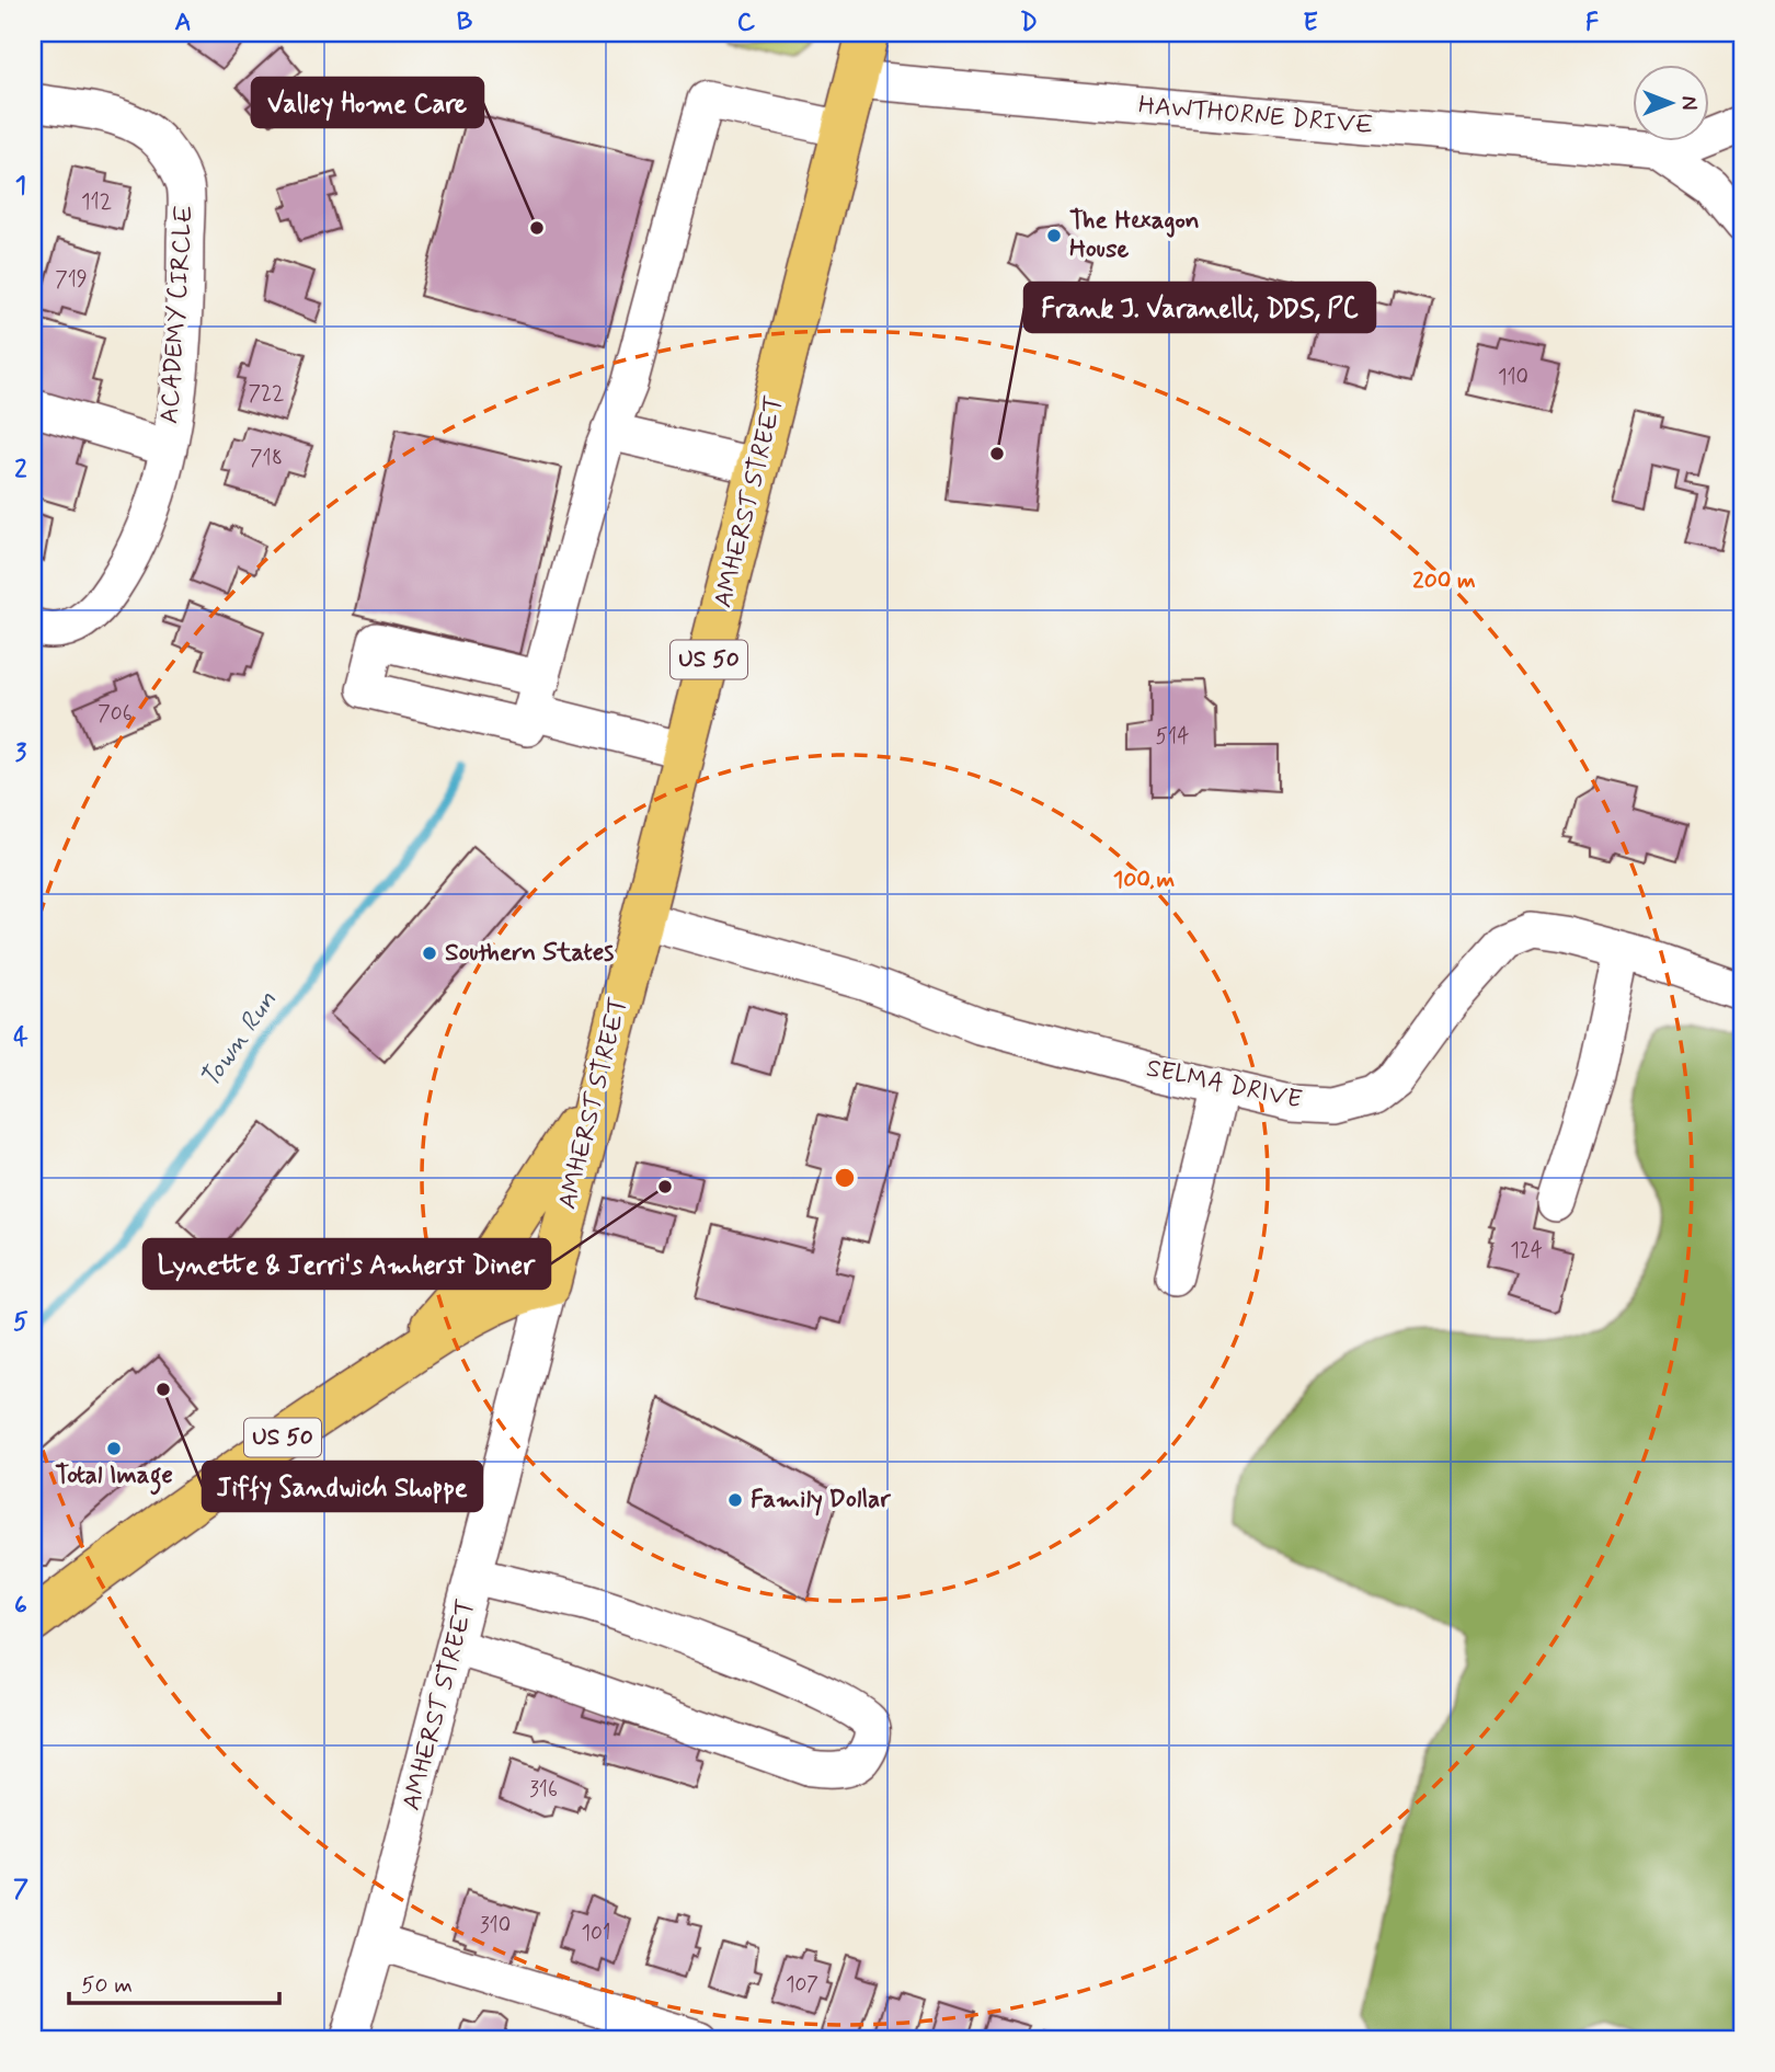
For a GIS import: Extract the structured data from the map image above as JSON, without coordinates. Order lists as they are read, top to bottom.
{
  "streets": {
    "main road": ["AMHERST STREET", "US 50"],
    "street": ["HAWTHORNE DRIVE", "ACADEMY CIRCLE", "SELMA DRIVE"]
  },
  "crossings": [
    ["HAWTHORNE DRIVE", "AMHERST STREET"],
    ["AMHERST STREET", "US 50"],
    ["AMHERST STREET", "SELMA DRIVE"]
  ],
  "water": ["Town Run"],
  "places": [
    "Valley Home Care",
    "The Hexagon House",
    "Frank J. Varanelli, DDS, PC",
    "Southern States",
    "Lynette & Jerri's Amherst Diner",
    "Jiffy Sandwich Shoppe",
    "Total Image",
    "Family Dollar"
  ],
  "house_numbers": [
    "112",
    "719",
    "110",
    "722",
    "718",
    "706",
    "514",
    "124",
    "316",
    "310",
    "101",
    "107"
  ],
  "scale_bar": "50 m",
  "north": "right",
  "grid": {
    "columns": [
      "A",
      "B",
      "C",
      "D",
      "E",
      "F"
    ],
    "rows": [
      "1",
      "2",
      "3",
      "4",
      "5",
      "6",
      "7"
    ]
  },
  "rings": ["200 m", "100 m"]
}
